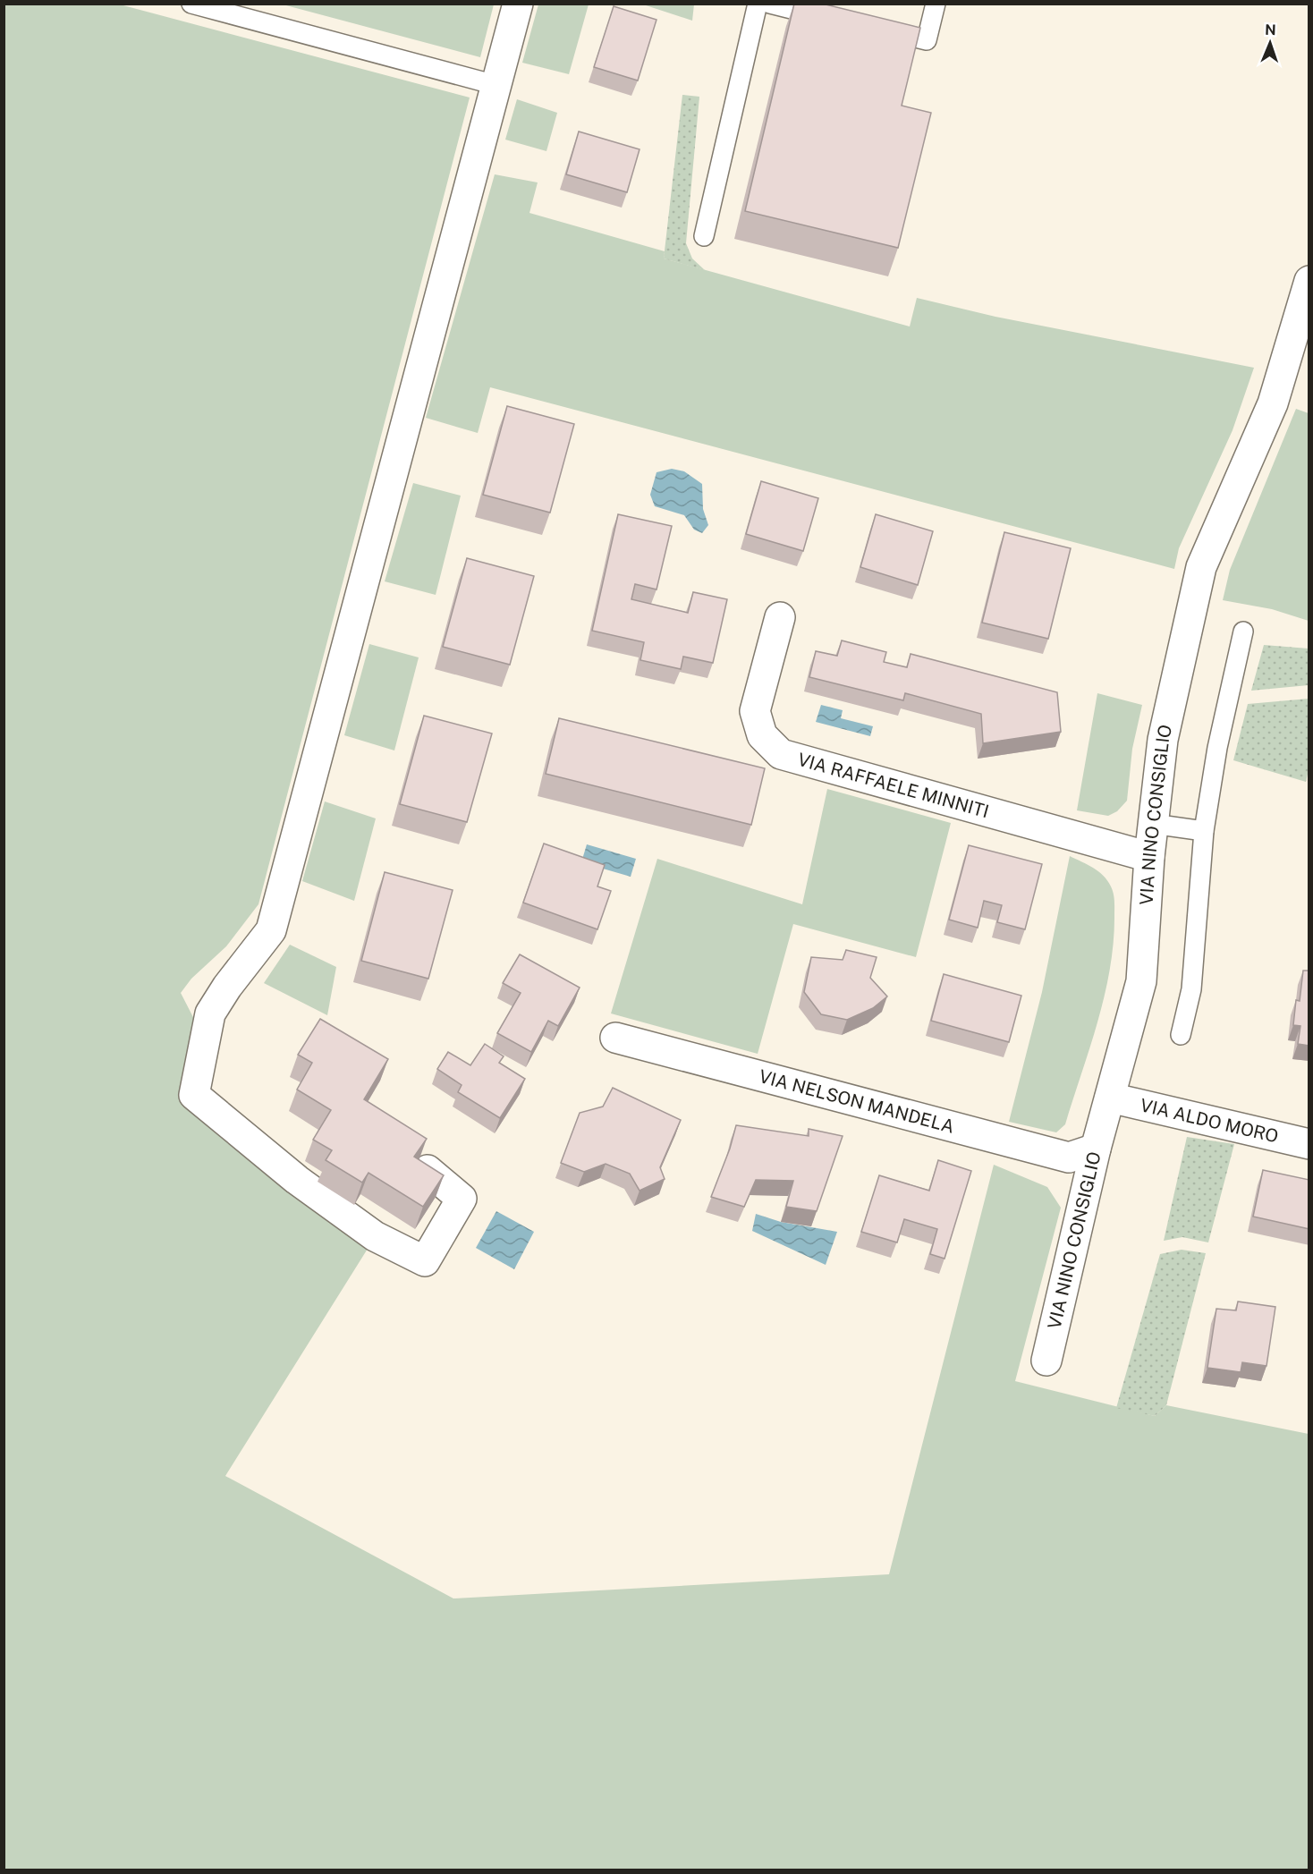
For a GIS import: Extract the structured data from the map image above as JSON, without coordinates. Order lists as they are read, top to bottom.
{
  "streets": {
    "street": [
      "VIA RAFFAELE MINNITI",
      "VIA NINO CONSIGLIO",
      "VIA NELSON MANDELA",
      "VIA ALDO MORO"
    ]
  },
  "crossings": [
    ["VIA RAFFAELE MINNITI", "VIA NINO CONSIGLIO"],
    ["VIA NINO CONSIGLIO", "VIA NELSON MANDELA"],
    ["VIA NINO CONSIGLIO", "VIA ALDO MORO"]
  ],
  "north": "top"
}
